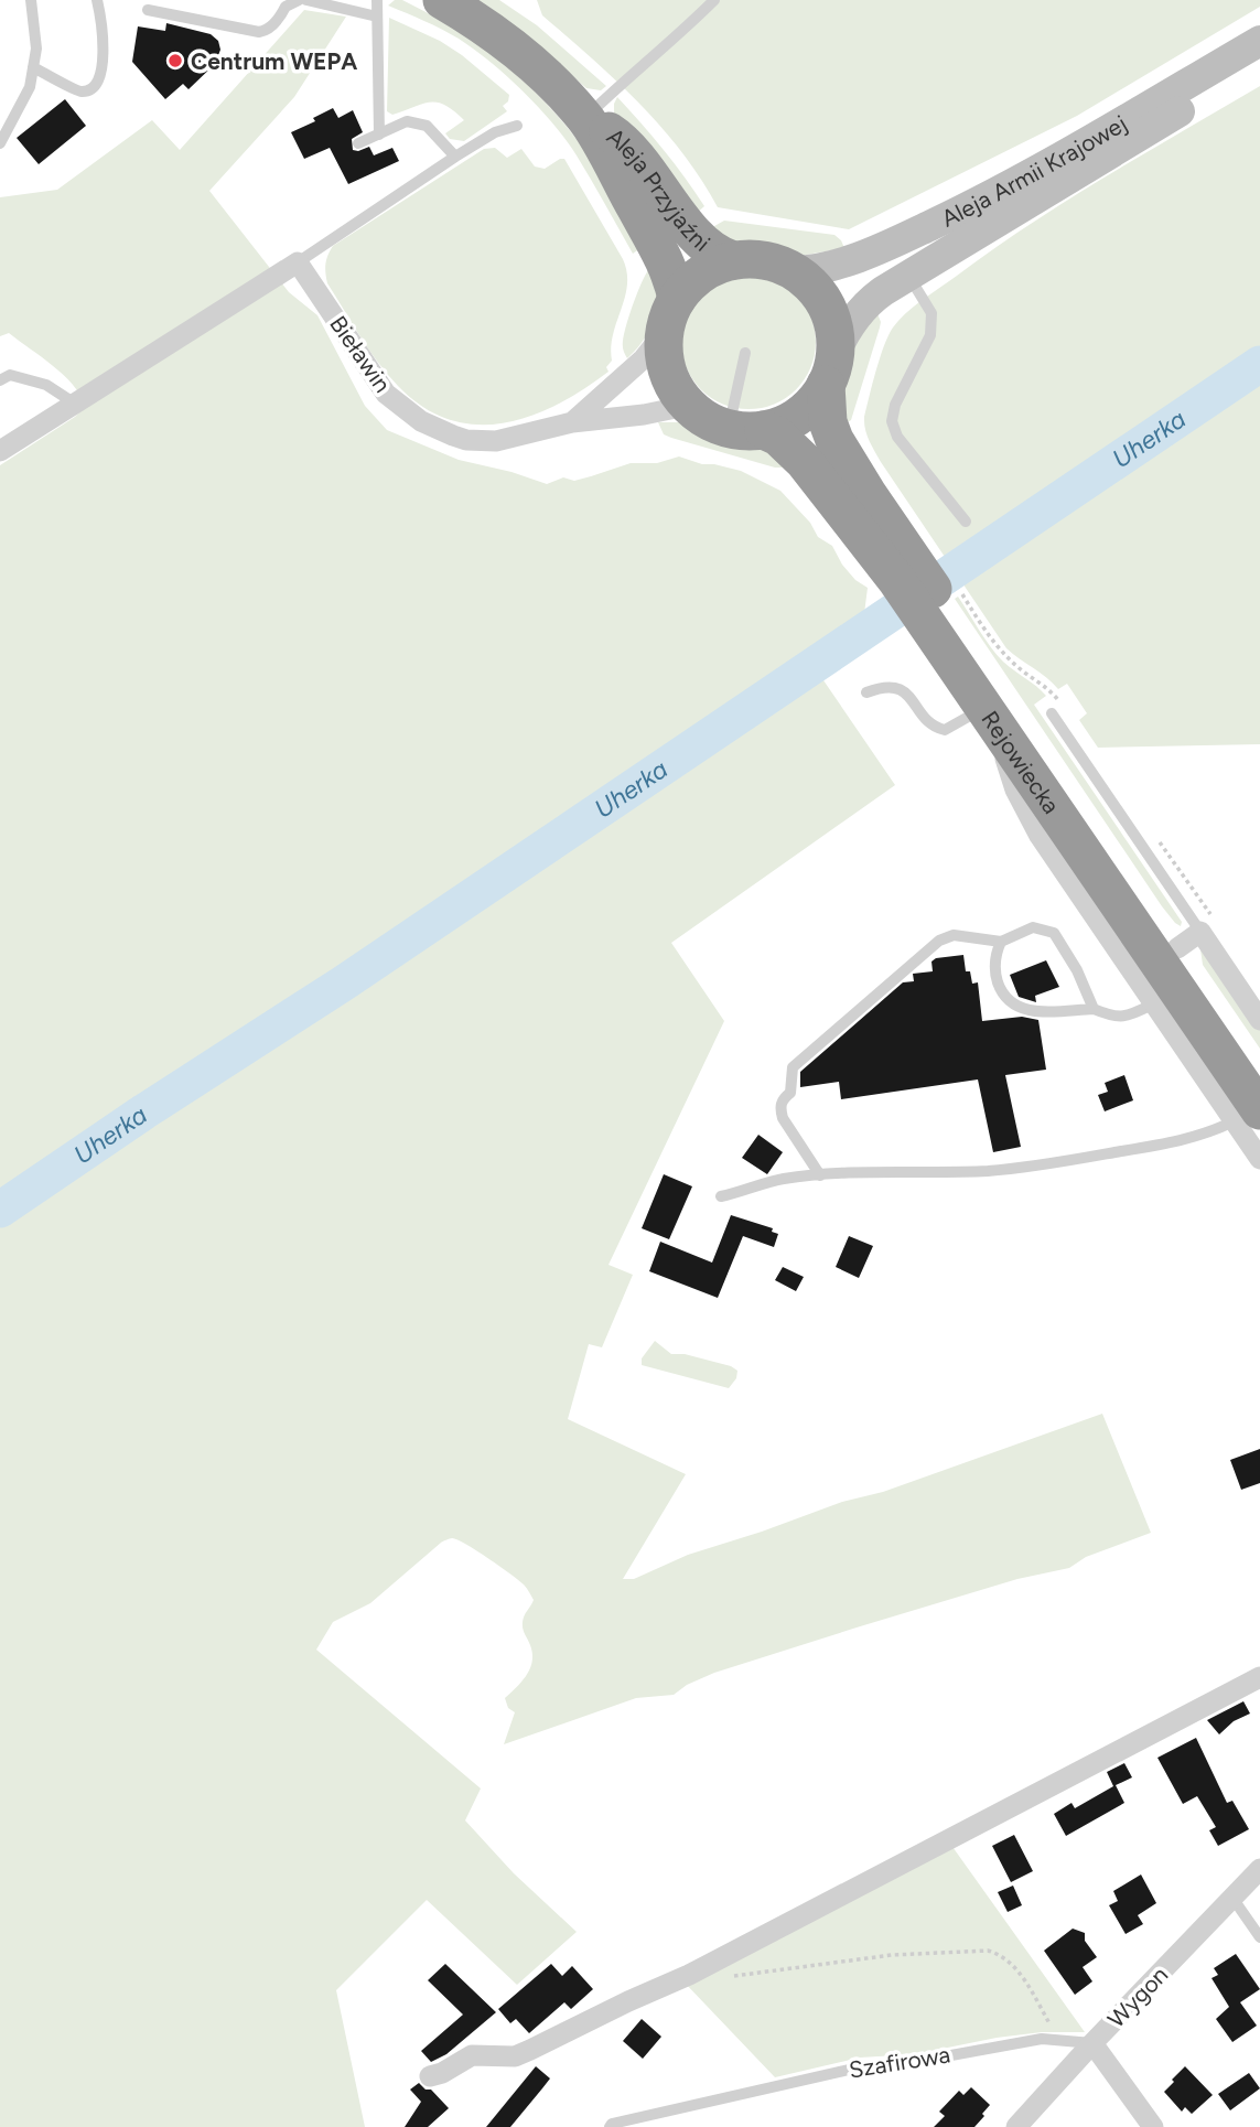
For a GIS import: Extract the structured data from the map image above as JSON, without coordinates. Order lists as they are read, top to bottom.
{
  "streets": {
    "highway": ["Aleja Przyjaźni", "Rejowiecka"],
    "main road": ["Aleja Armii Krajowej"],
    "street": ["Bieławin", "Wygon"],
    "lane": ["Szafirowa"]
  },
  "crossings": [
    ["Aleja Armii Krajowej", "Aleja Przyjaźni"],
    ["Aleja Armii Krajowej", "Bieławin"],
    ["Aleja Armii Krajowej", "Rejowiecka"],
    ["Aleja Przyjaźni", "Bieławin"],
    ["Aleja Przyjaźni", "Rejowiecka"],
    ["Bieławin", "Rejowiecka"],
    ["Wygon", "Szafirowa"]
  ],
  "water": ["Uherka"],
  "places": ["Centrum WEPA"]
}
